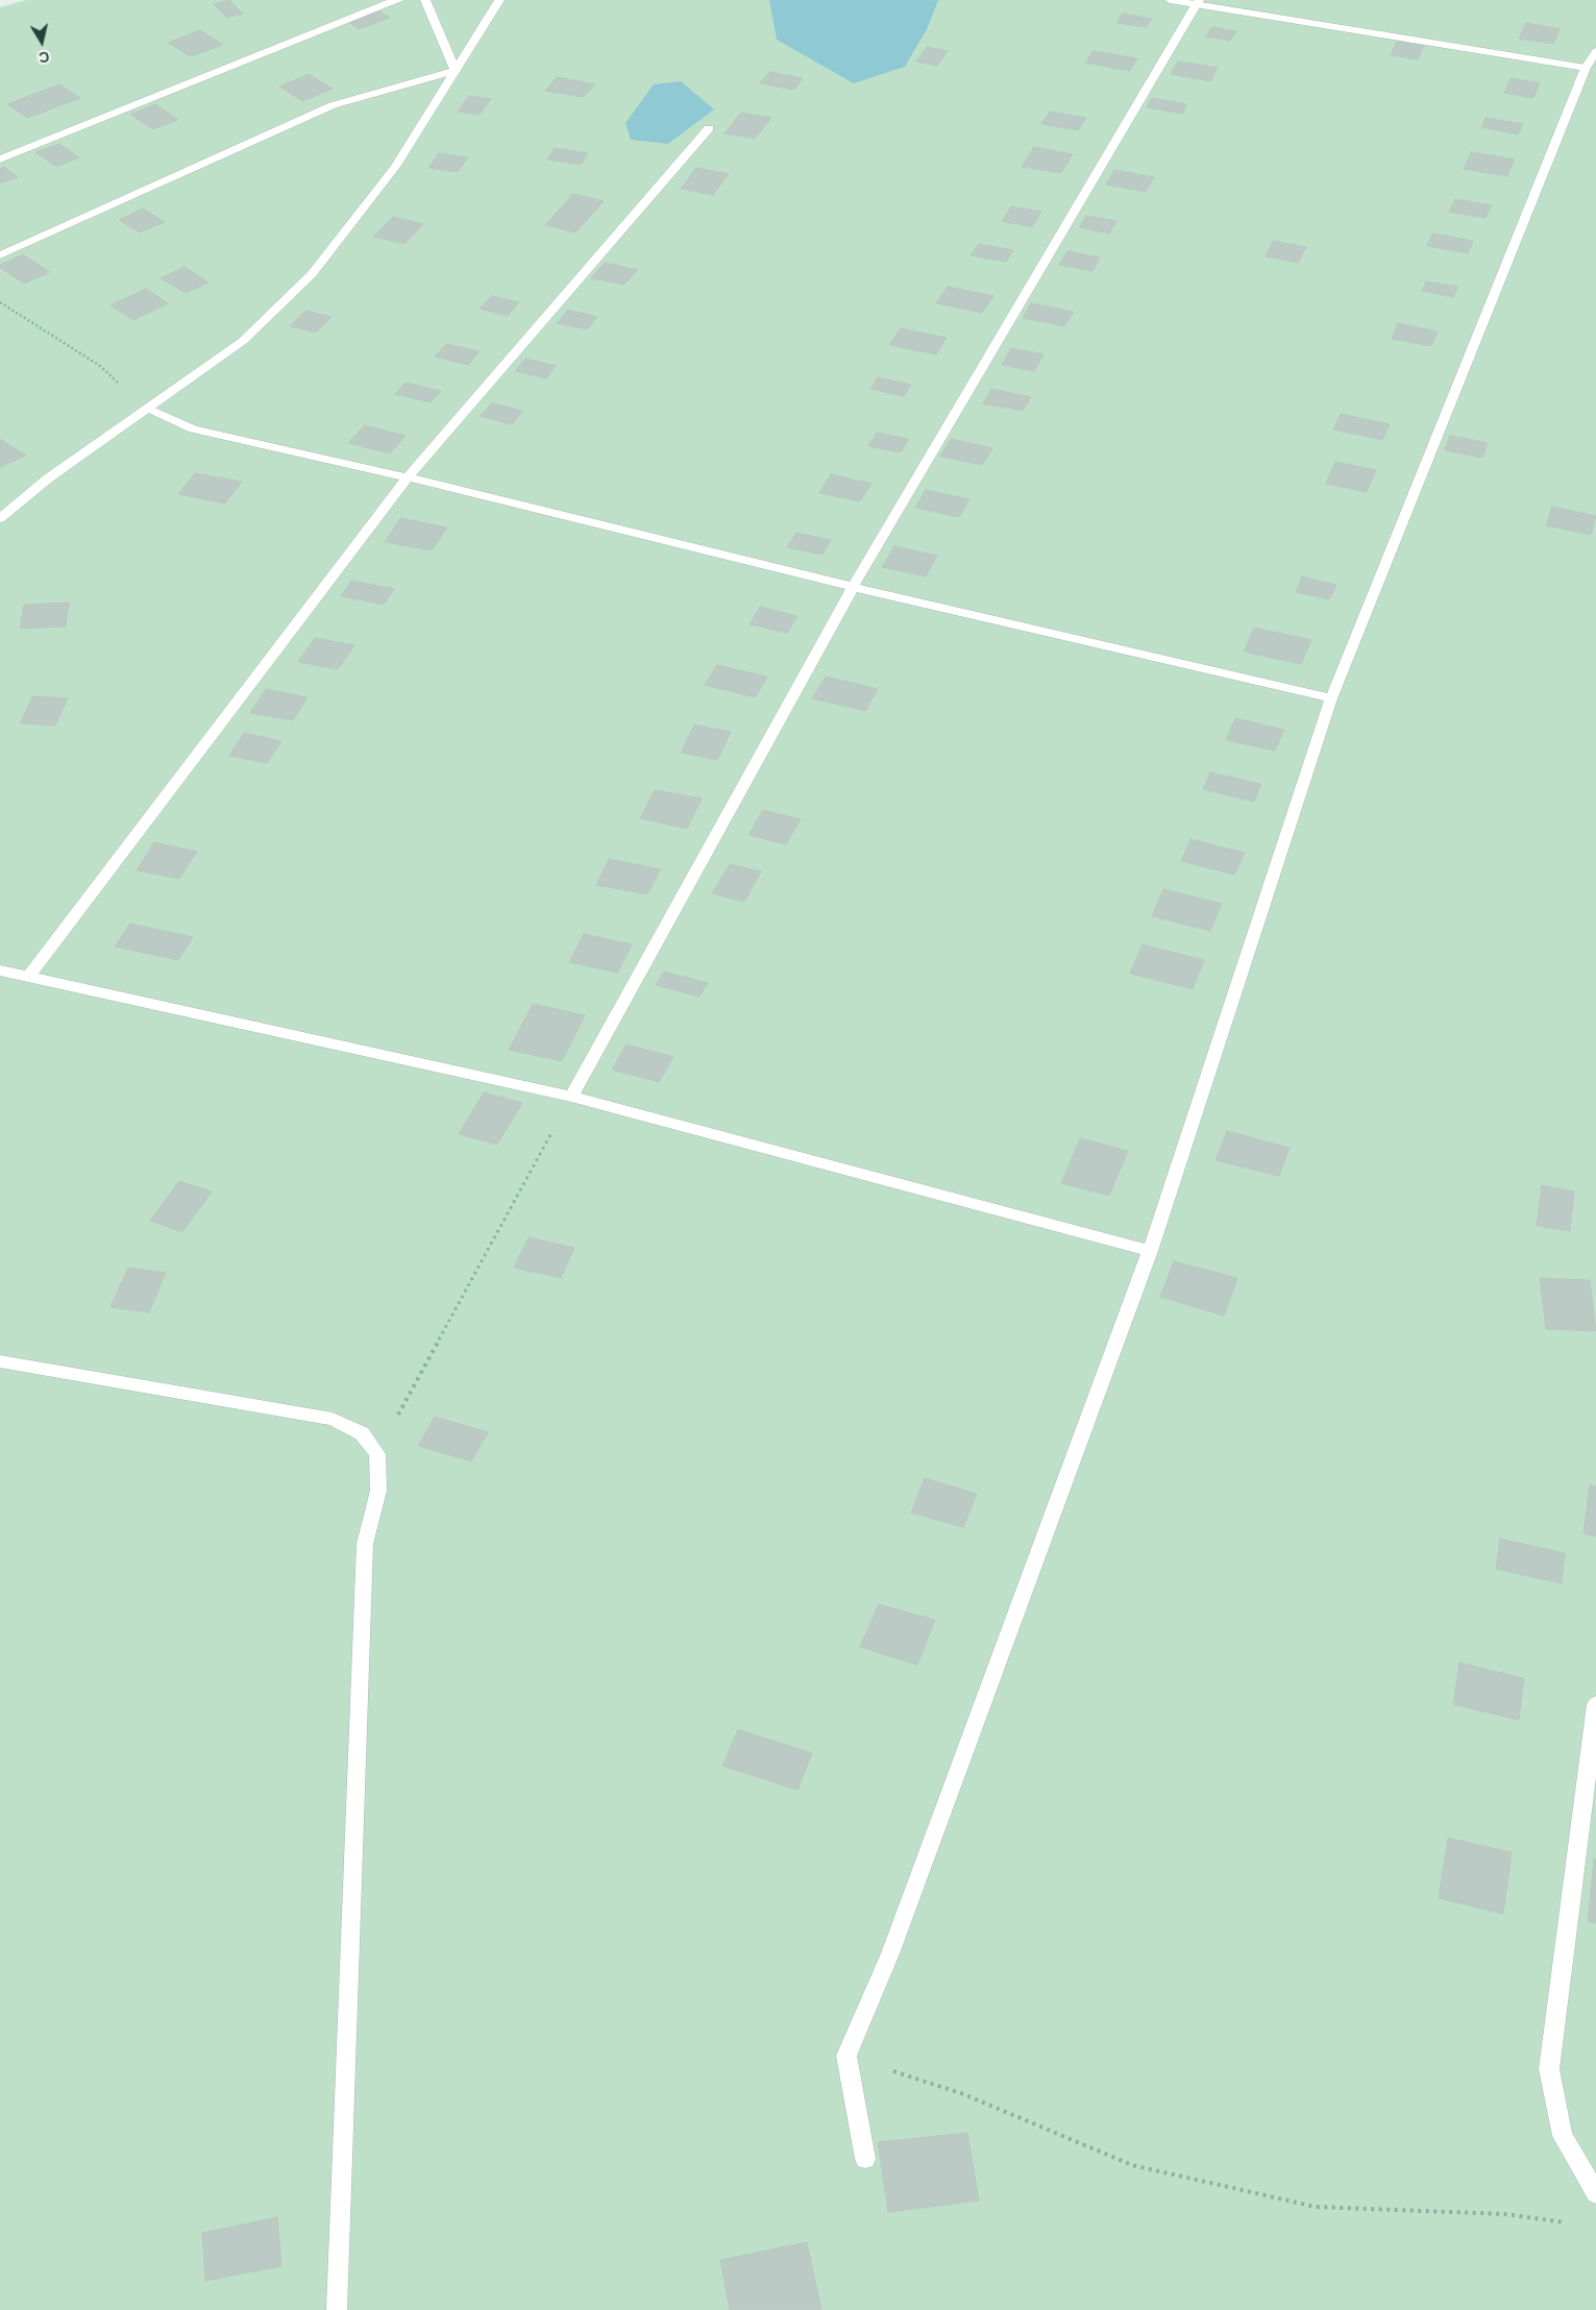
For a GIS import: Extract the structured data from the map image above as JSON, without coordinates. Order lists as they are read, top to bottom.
{
  "north": "bottom"
}
